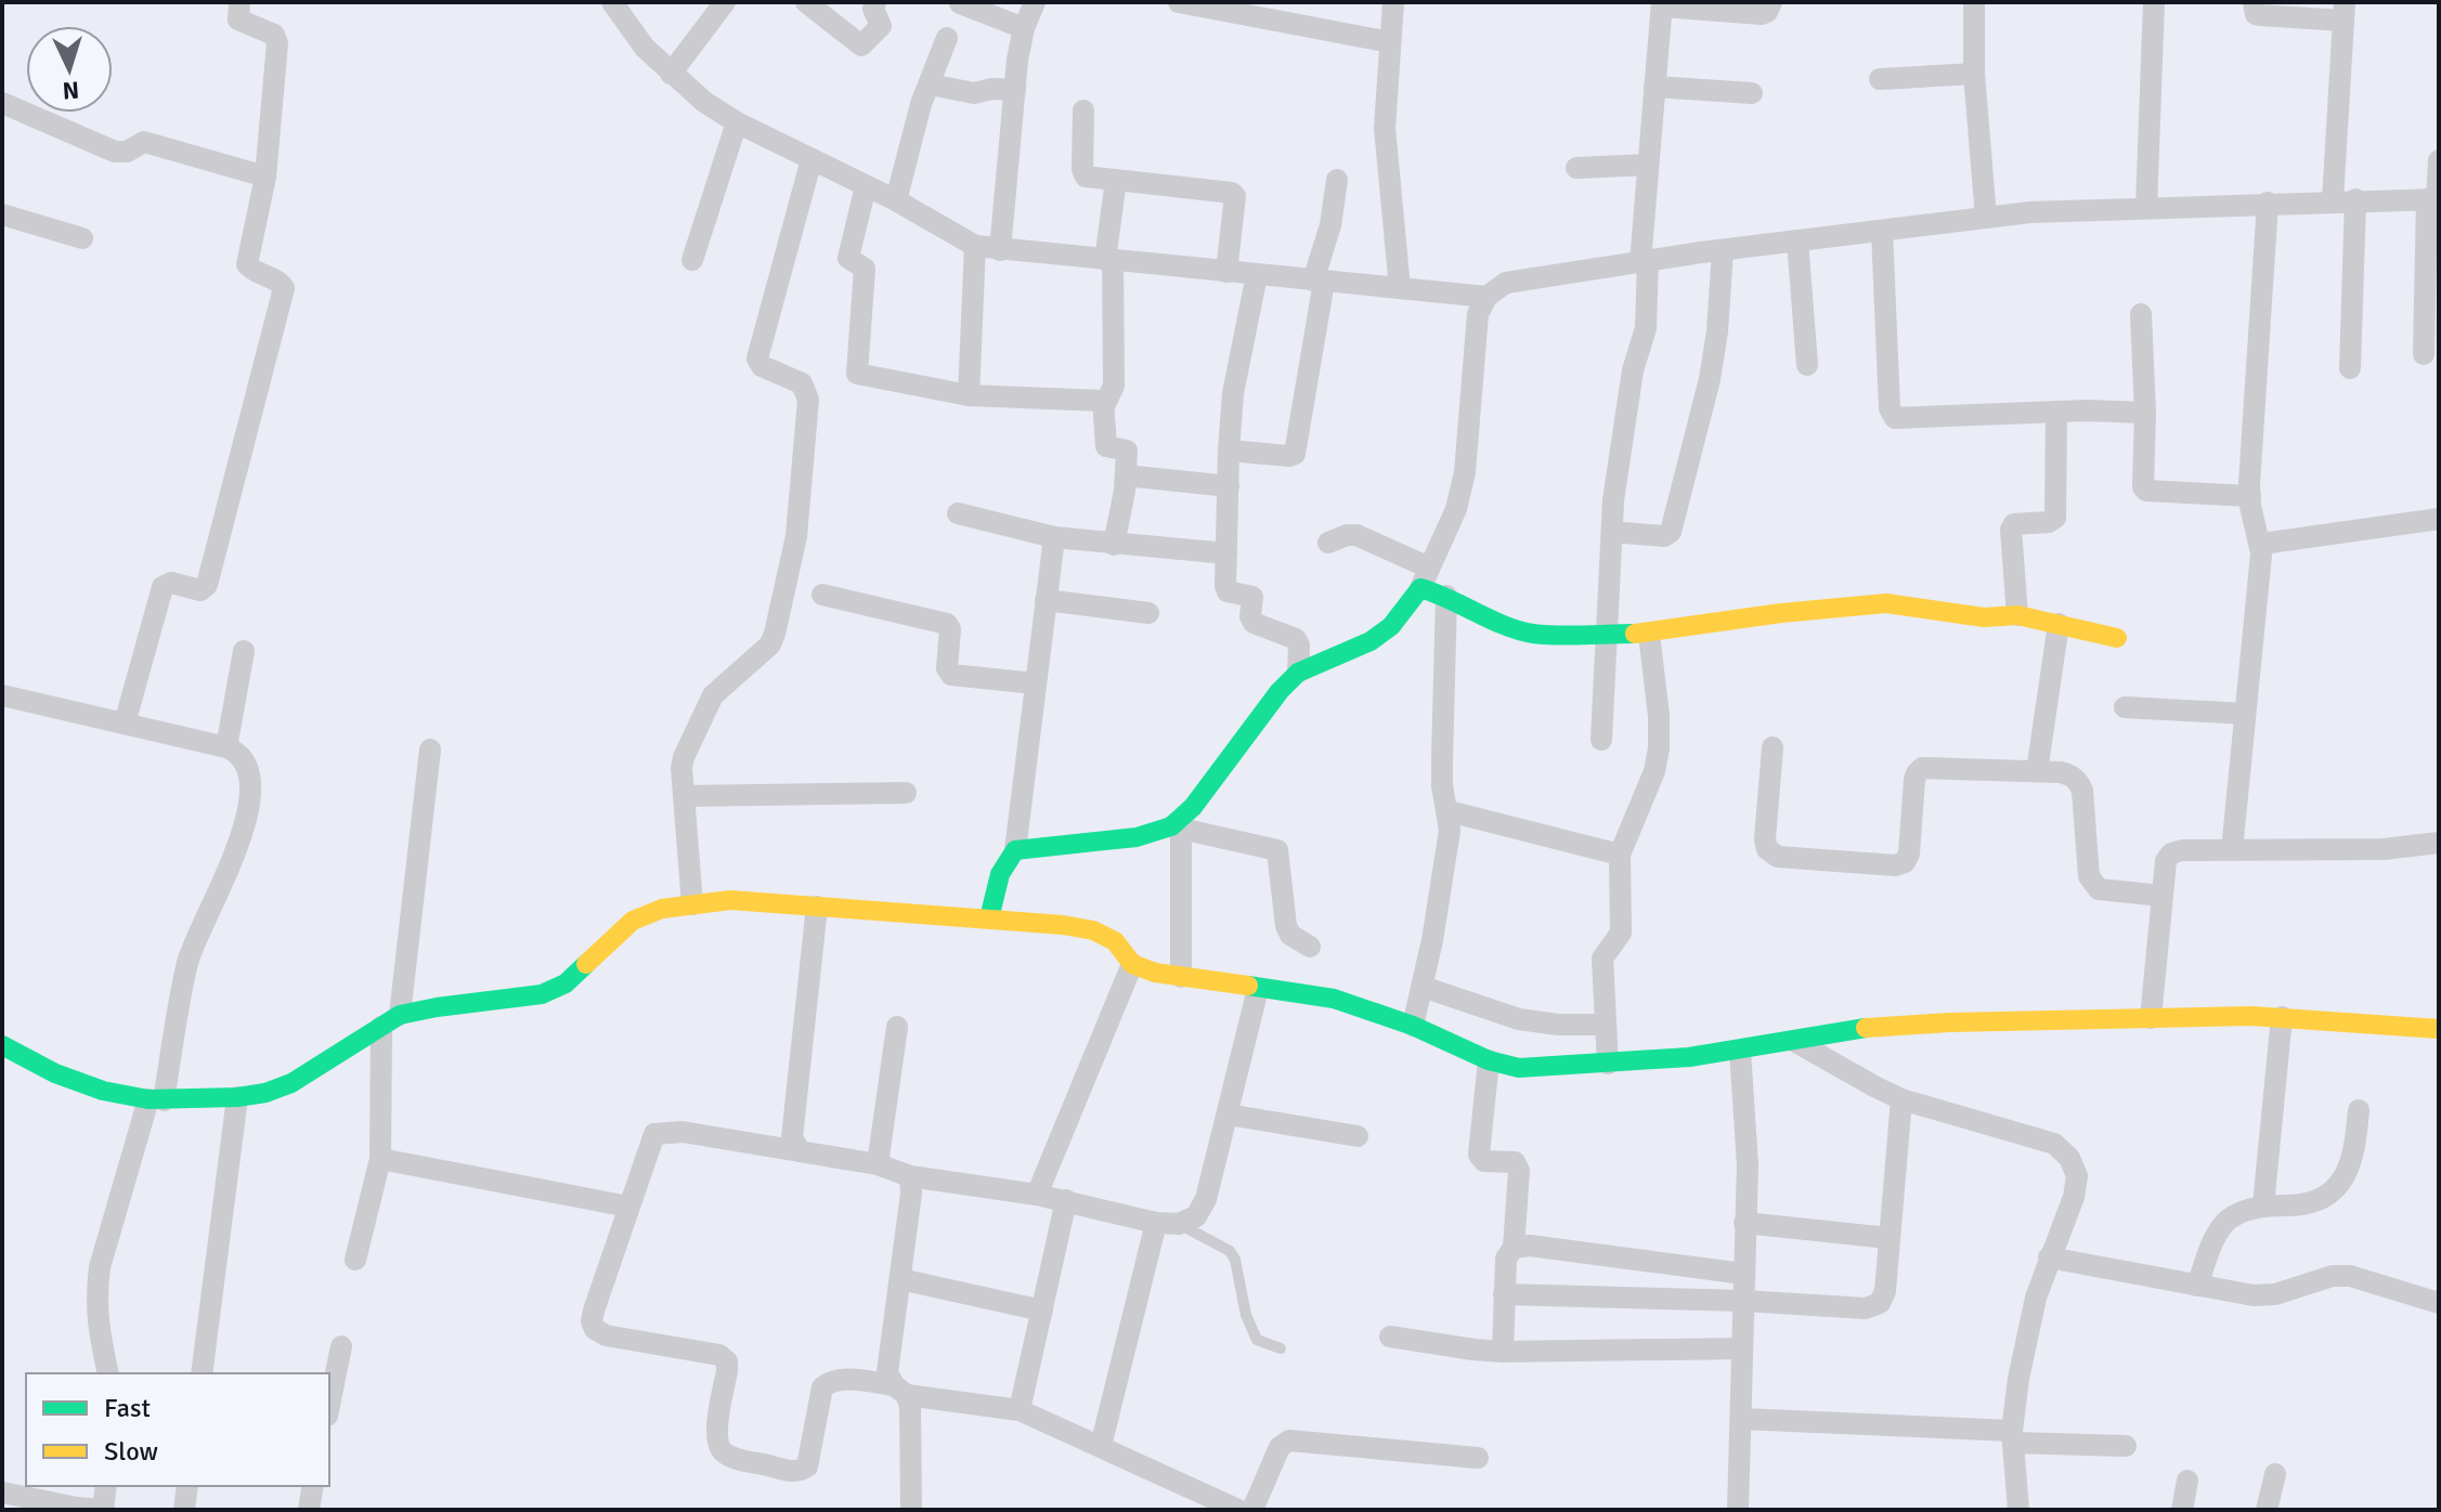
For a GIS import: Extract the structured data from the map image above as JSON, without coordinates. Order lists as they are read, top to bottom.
{
  "legend": ["Fast", "Slow"],
  "north": "bottom"
}
